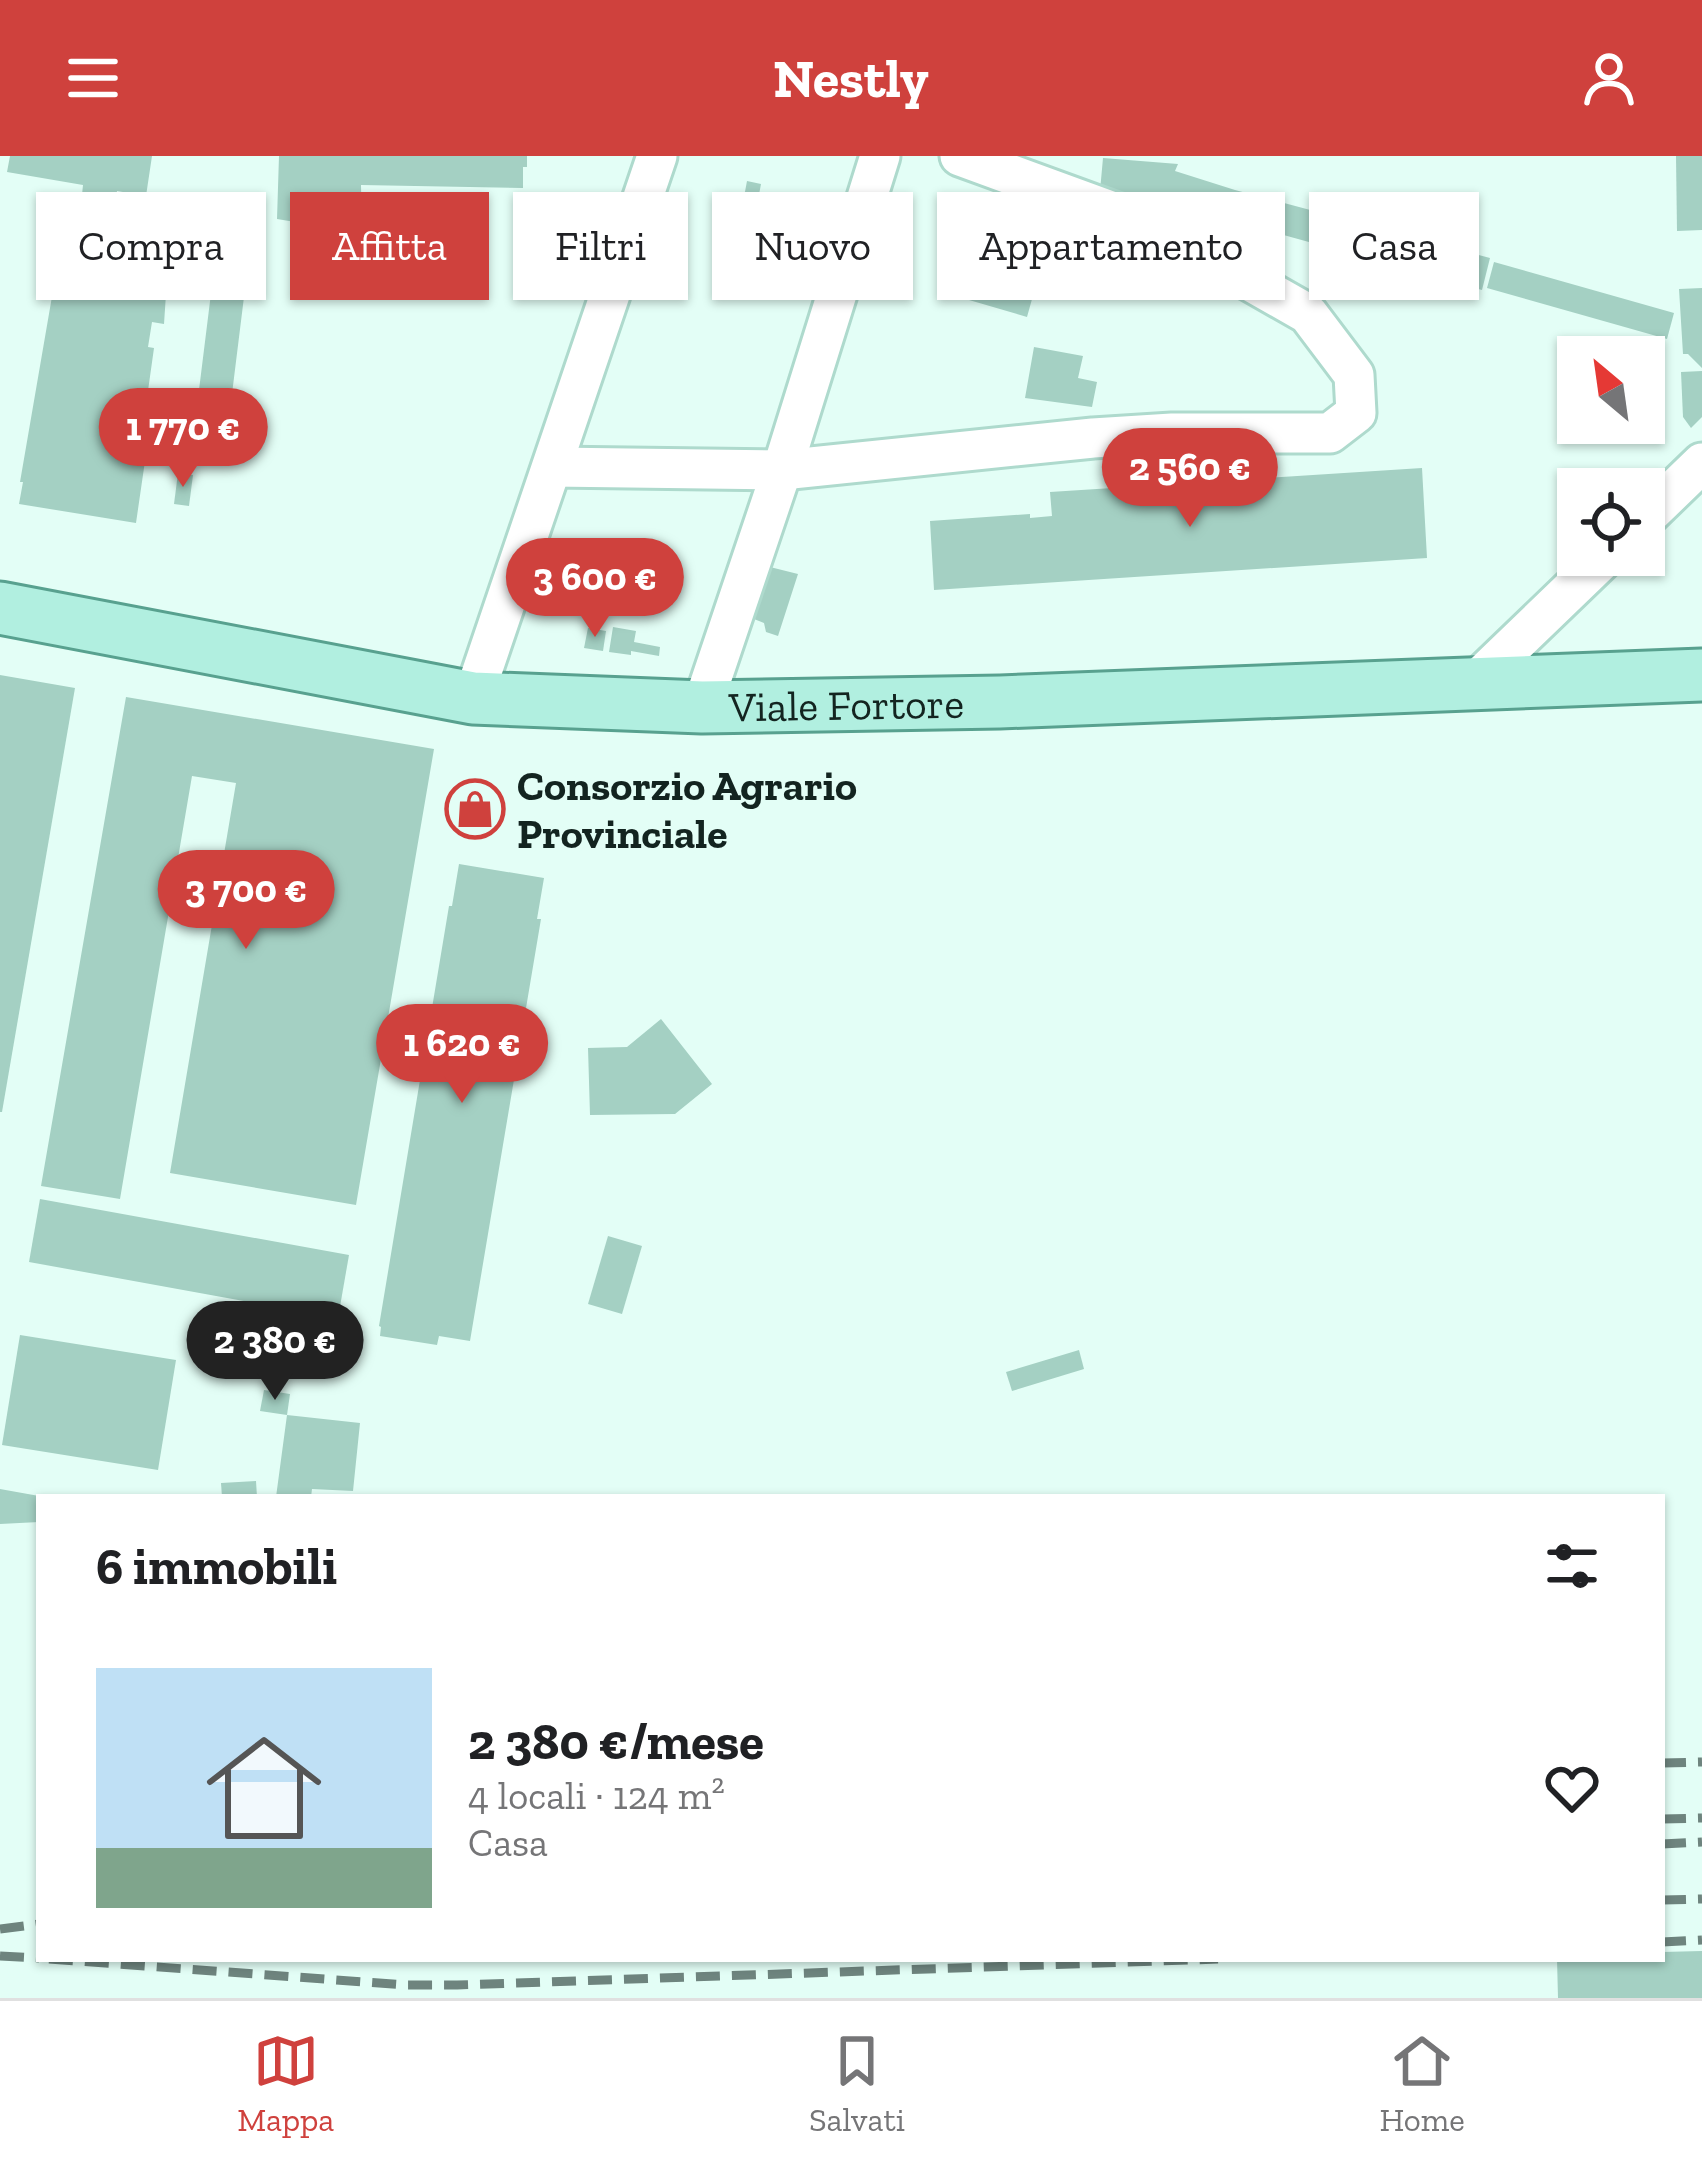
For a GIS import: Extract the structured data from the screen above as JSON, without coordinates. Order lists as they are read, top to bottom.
{
  "streets": {
    "main road": ["Viale Fortore"]
  },
  "places": {
    "shop": ["Consorzio Agrario Provinciale"]
  },
  "north": "top left",
  "page": {
    "header": "Nestly",
    "chip": [
      "Compra",
      "Affitta",
      "Filtri",
      "Nuovo",
      "Appartamento",
      "Casa"
    ],
    "price": [
      "1 770 €",
      "2 560 €",
      "3 600 €",
      "3 700 €",
      "1 620 €",
      "2 380 €"
    ],
    "heading": "6 immobili",
    "list": [
      {
        "name": "2 380 €/mese",
        "note": "4 locali · 124 m² · Casa"
      }
    ],
    "tabs": ["Mappa", "Salvati", "Home"]
  }
}
